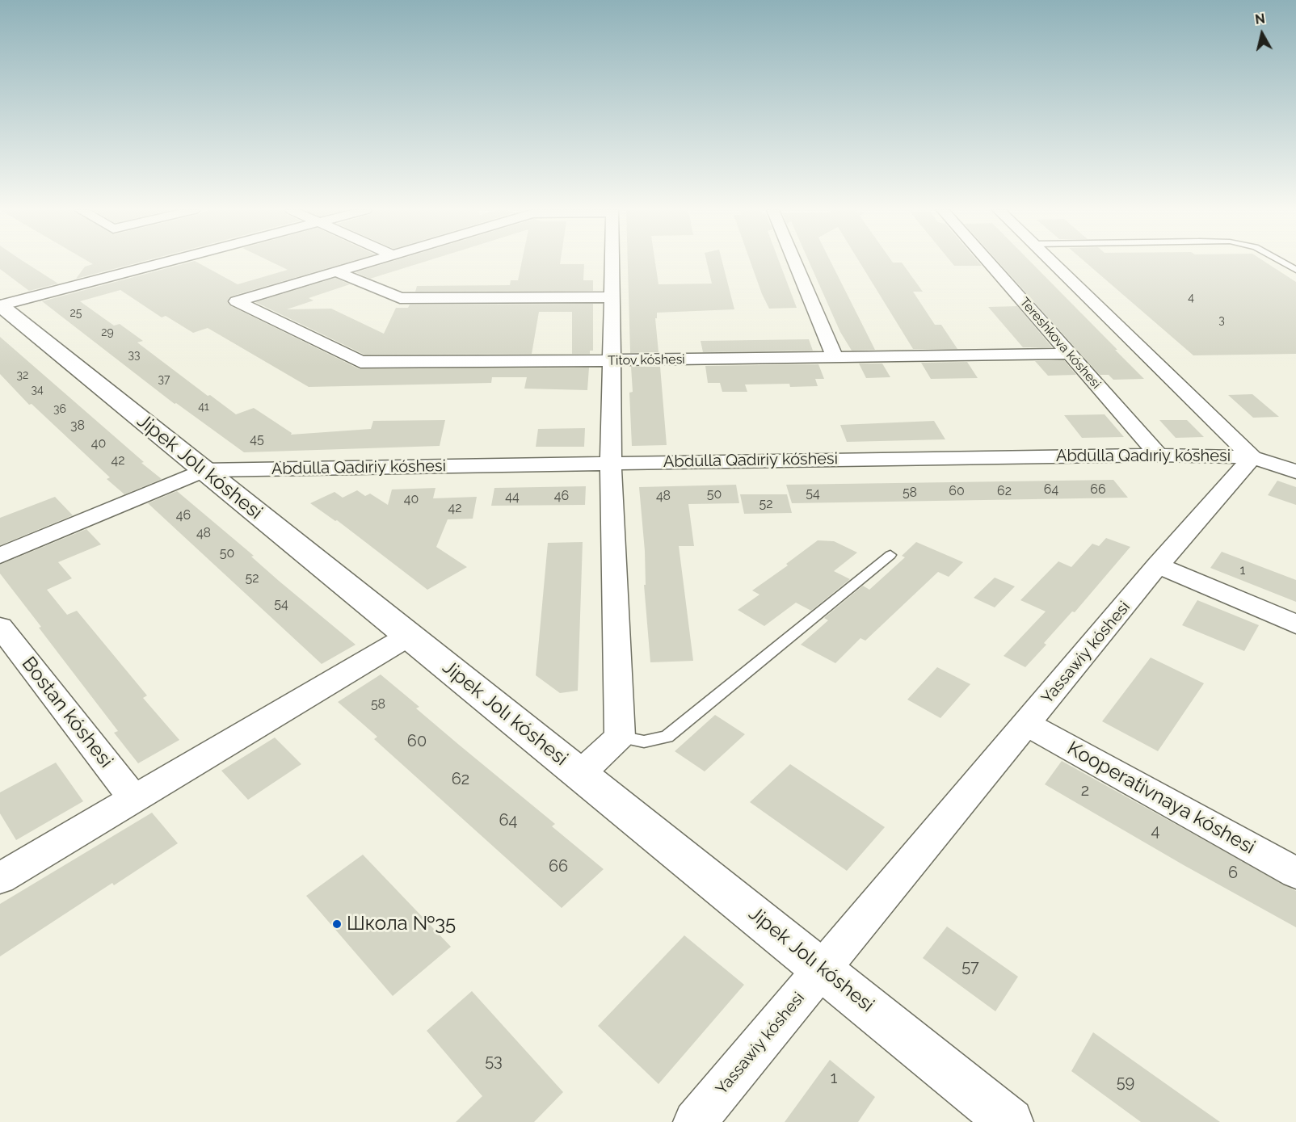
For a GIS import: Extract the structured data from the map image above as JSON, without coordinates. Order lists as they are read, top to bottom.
{
  "streets": {
    "street": [
      "Tereshkova kóshesi",
      "Titov kóshesi",
      "Abdulla Qadıriy kóshesi",
      "Jipek Jolı kóshesi",
      "Yassawiy kóshesi",
      "Bostan kóshesi",
      "Kooperativnaya kóshesi"
    ]
  },
  "crossings": [
    ["Tereshkova kóshesi", "Titov kóshesi"],
    ["Tereshkova kóshesi", "Abdulla Qadıriy kóshesi"],
    ["Abdulla Qadıriy kóshesi", "Jipek Jolı kóshesi"],
    ["Abdulla Qadıriy kóshesi", "Yassawiy kóshesi"],
    ["Jipek Jolı kóshesi", "Yassawiy kóshesi"],
    ["Yassawiy kóshesi", "Kooperativnaya kóshesi"]
  ],
  "places": ["Школа №35"],
  "house_numbers": [
    "4",
    "25",
    "3",
    "29",
    "33",
    "32",
    "37",
    "34",
    "41",
    "36",
    "38",
    "45",
    "40",
    "42",
    "64",
    "66",
    "60",
    "62",
    "58",
    "54",
    "50",
    "46",
    "48",
    "44",
    "40",
    "52",
    "42",
    "46",
    "48",
    "50",
    "1",
    "52",
    "54",
    "58",
    "60",
    "62",
    "2",
    "64",
    "4",
    "66",
    "6",
    "57",
    "53",
    "1",
    "59"
  ],
  "north": "top"
}
